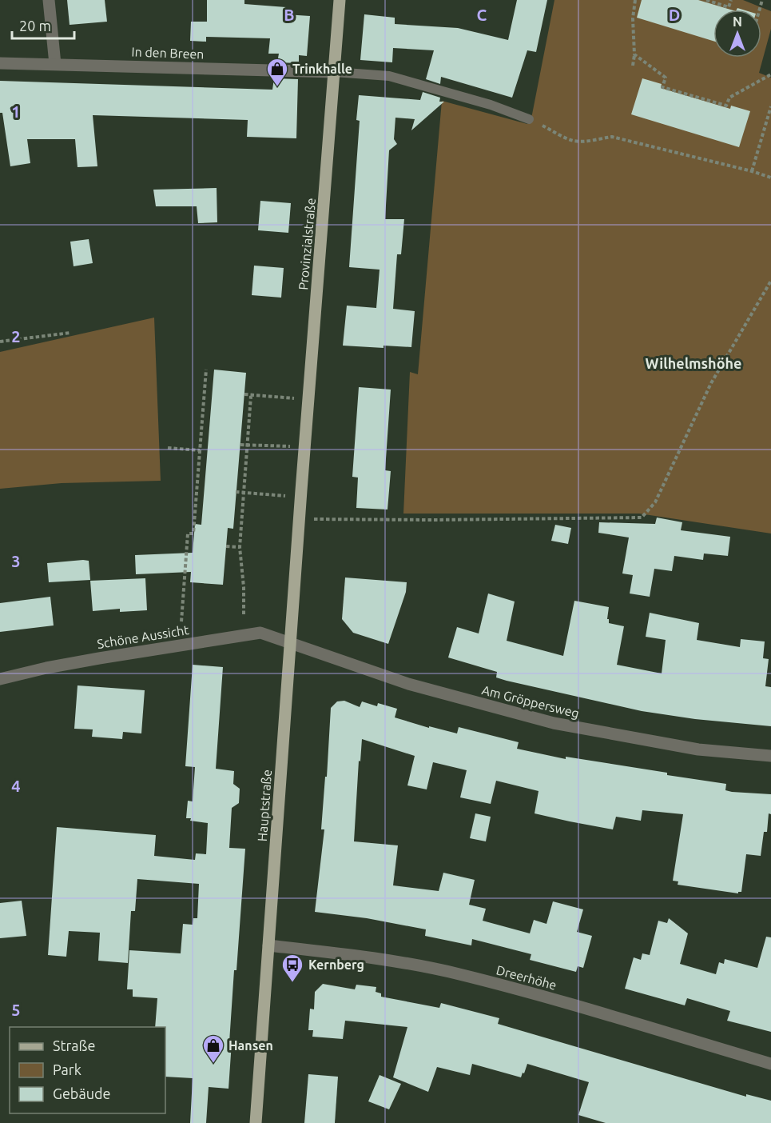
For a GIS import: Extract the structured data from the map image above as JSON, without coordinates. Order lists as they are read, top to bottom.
{
  "streets": {
    "main road": ["Provinzialstraße", "Hauptstraße"],
    "street": [
      "In den Breen",
      "Schöne Aussicht",
      "Am Gröppersweg",
      "Dreerhöhe"
    ]
  },
  "crossings": [
    ["In den Breen", "Provinzialstraße"],
    ["Provinzialstraße", "Hauptstraße"],
    ["Schöne Aussicht", "Am Gröppersweg"],
    ["Schöne Aussicht", "Hauptstraße"],
    ["Am Gröppersweg", "Hauptstraße"],
    ["Hauptstraße", "Dreerhöhe"]
  ],
  "districts": ["Wilhelmshöhe"],
  "places": {
    "shop": ["Trinkhalle", "Hansen"],
    "bus stop": ["Kernberg"]
  },
  "legend": ["Straße", "Park", "Gebäude"],
  "scale_bar": "20 m",
  "north": "top",
  "grid": {
    "columns": ["B", "C", "D"],
    "rows": [
      "1",
      "2",
      "3",
      "4",
      "5"
    ]
  }
}
